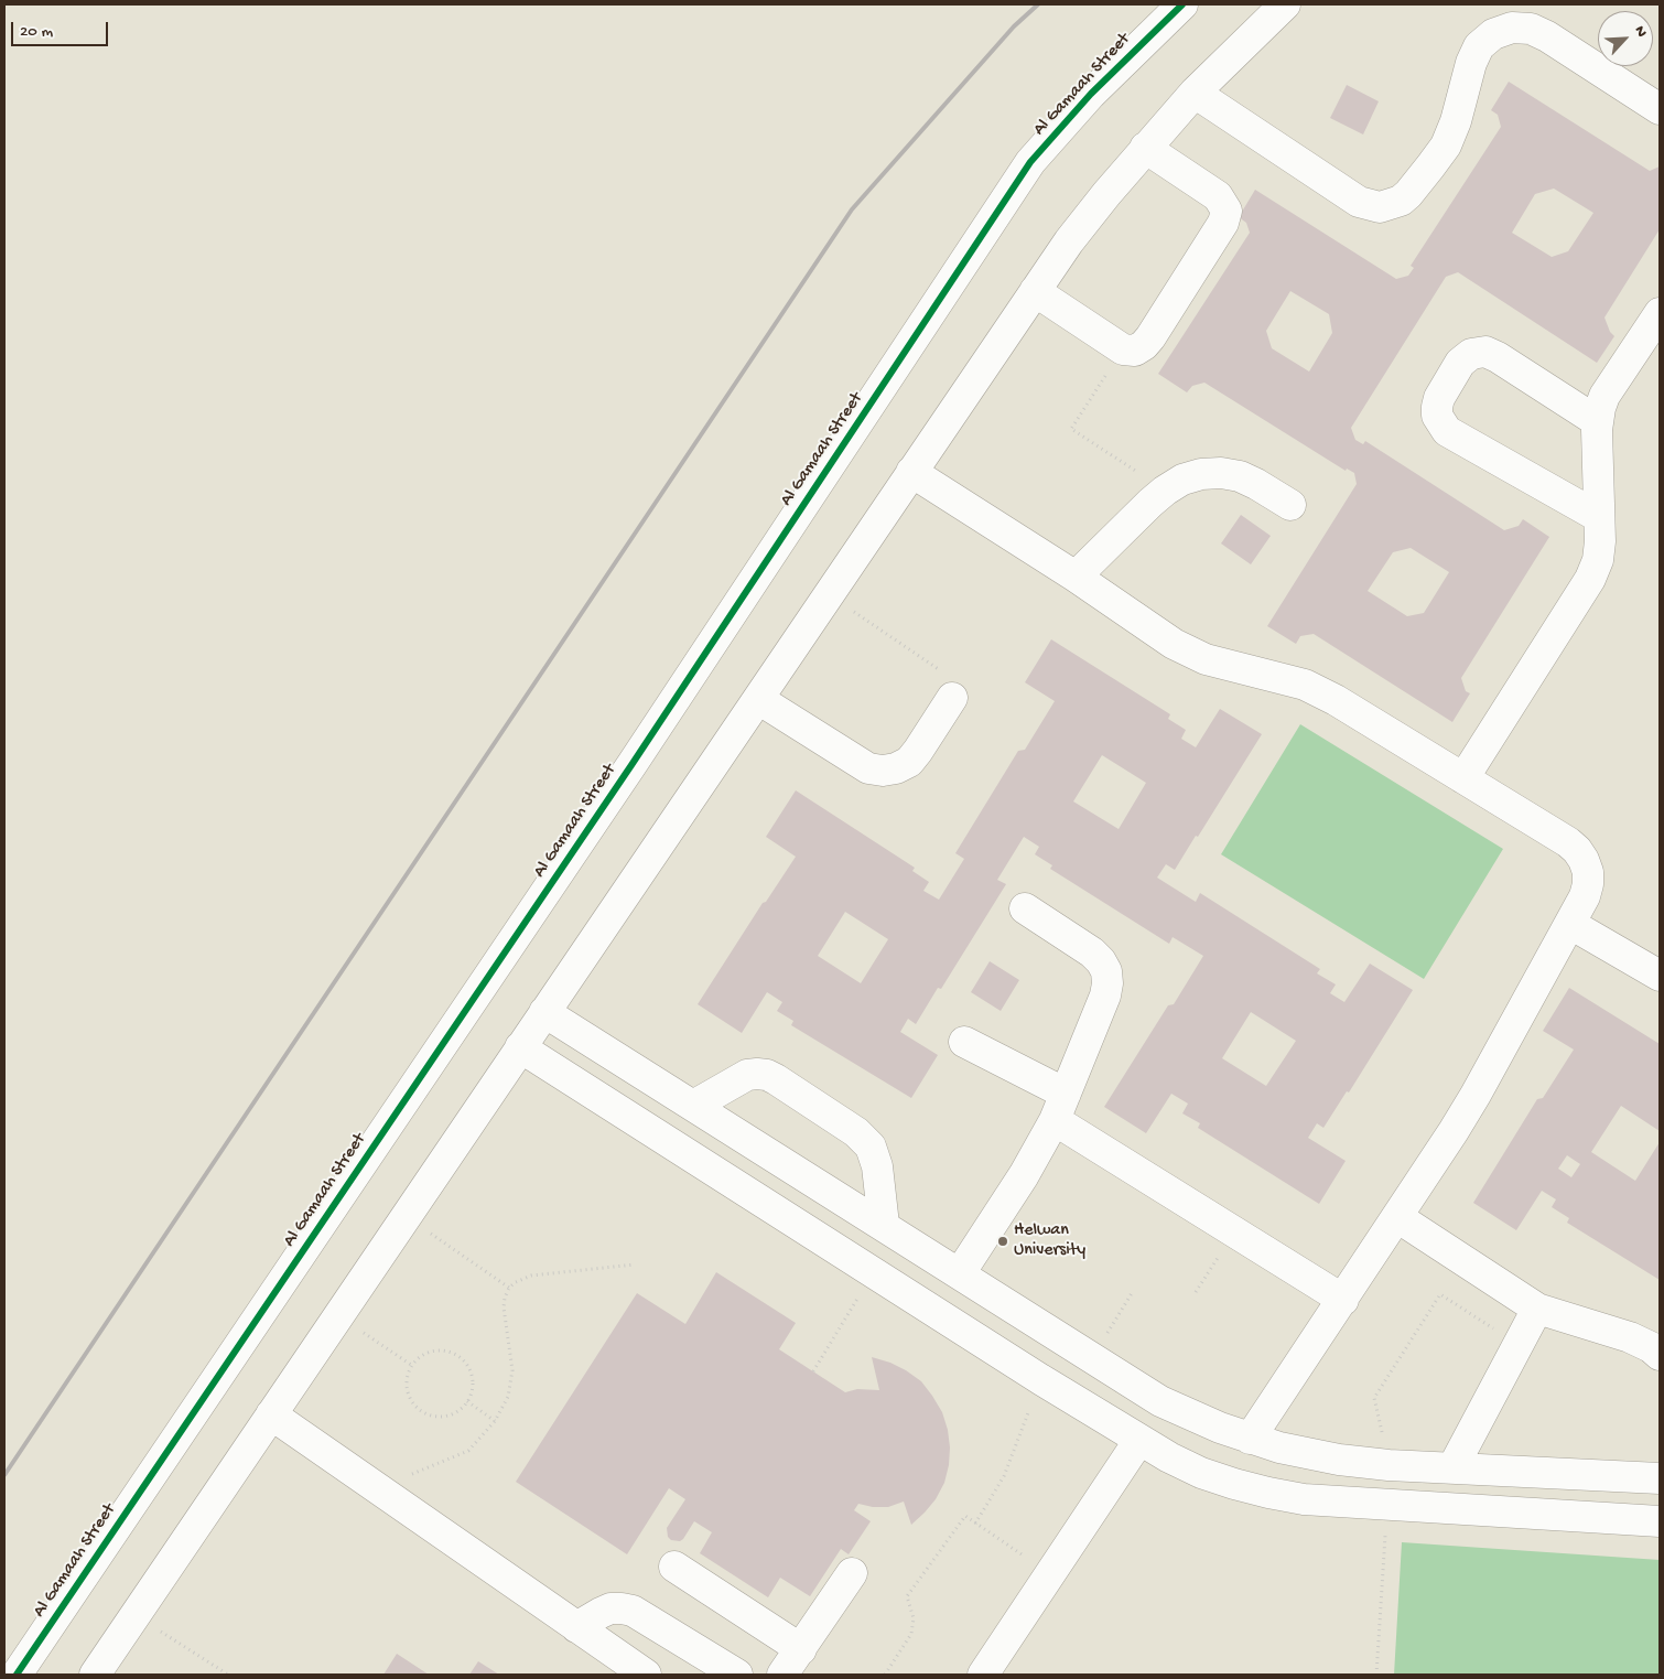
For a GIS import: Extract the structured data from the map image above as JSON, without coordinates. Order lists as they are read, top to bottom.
{
  "streets": {
    "street": ["Al Gamaah Street"]
  },
  "places": ["Helwan University"],
  "scale_bar": "20 m",
  "north": "top right"
}
